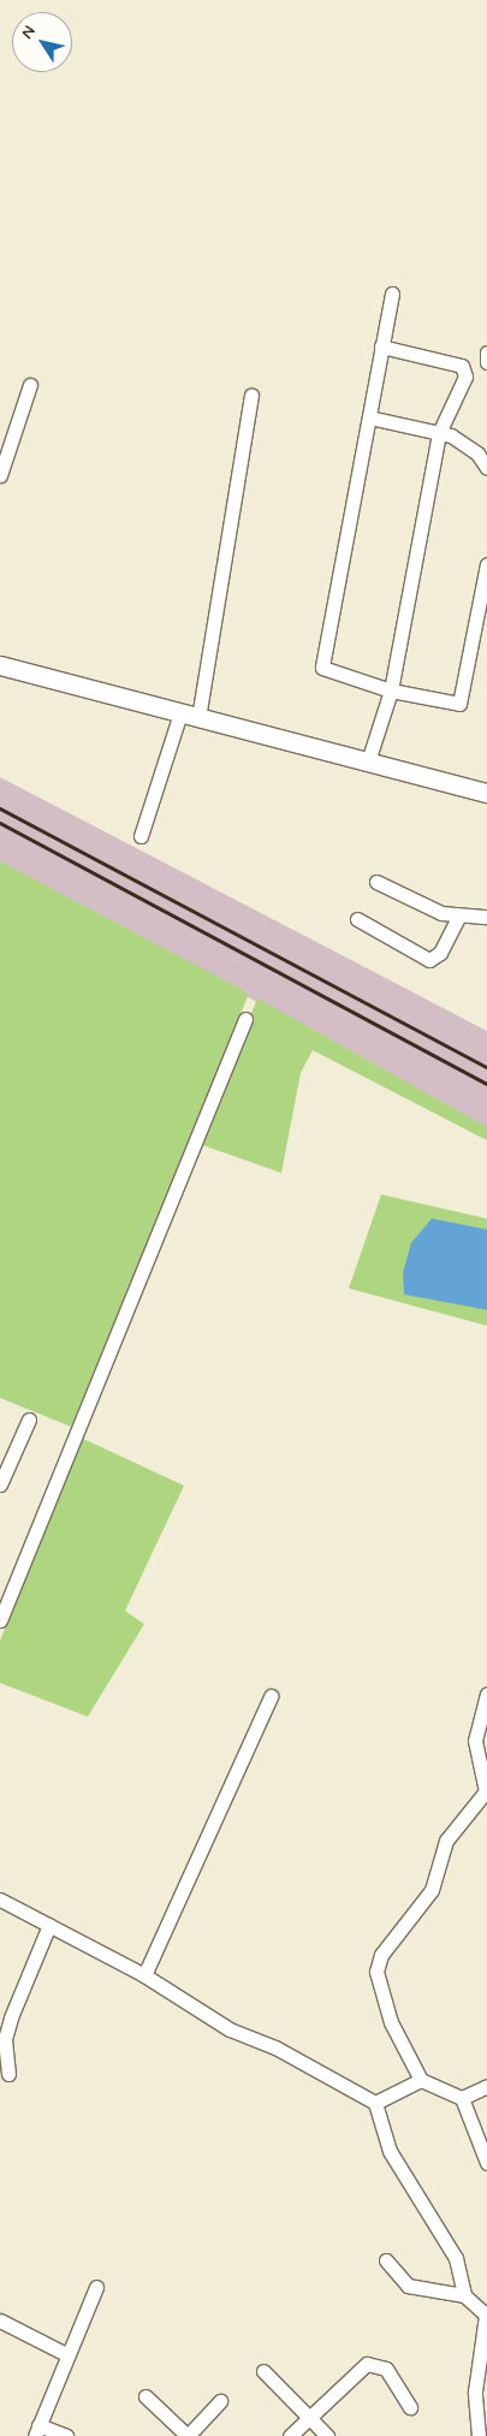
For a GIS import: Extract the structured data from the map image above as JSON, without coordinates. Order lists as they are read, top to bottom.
{
  "north": "top left"
}
